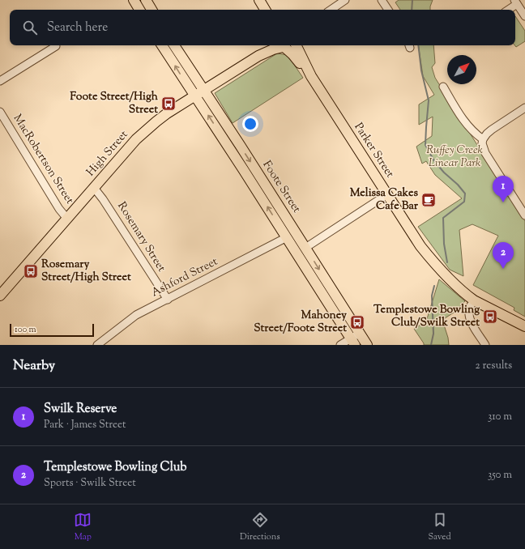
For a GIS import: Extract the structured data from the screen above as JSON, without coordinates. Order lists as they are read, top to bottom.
{
  "streets": {
    "main road": ["Parker Street", "High Street", "Foote Street"],
    "street": ["MacRobertson Street", "Rosemary Street", "Ashford Street"]
  },
  "crossings": [
    ["Parker Street", "High Street"],
    ["High Street", "MacRobertson Street"],
    ["High Street", "Foote Street"],
    ["High Street", "Rosemary Street"],
    ["Foote Street", "Ashford Street"],
    ["Rosemary Street", "Ashford Street"]
  ],
  "parks": ["Ruffey Creek Linear Park"],
  "places": {
    "bus stop": [
      "Foote Street/High Street",
      "Rosemary Street/High Street",
      "Templestowe Bowling Club/Swilk Street",
      "Mahoney Street/Foote Street"
    ],
    "cafe": ["Melissa Cakes Cafe Bar"]
  },
  "scale_bar": "100 m",
  "north": "top right",
  "page": {
    "search": "Search here",
    "pins": ["1", "2"],
    "scale": "100 m",
    "heading": ["Nearby", "2 results"],
    "list": [
      {
        "mark": "1",
        "name": "Swilk Reserve",
        "note": "Park · James Street",
        "value": "310 m"
      },
      {
        "mark": "2",
        "name": "Templestowe Bowling Club",
        "note": "Sports · Swilk Street",
        "value": "350 m"
      }
    ],
    "nav": ["Map", "Directions", "Saved"]
  }
}
